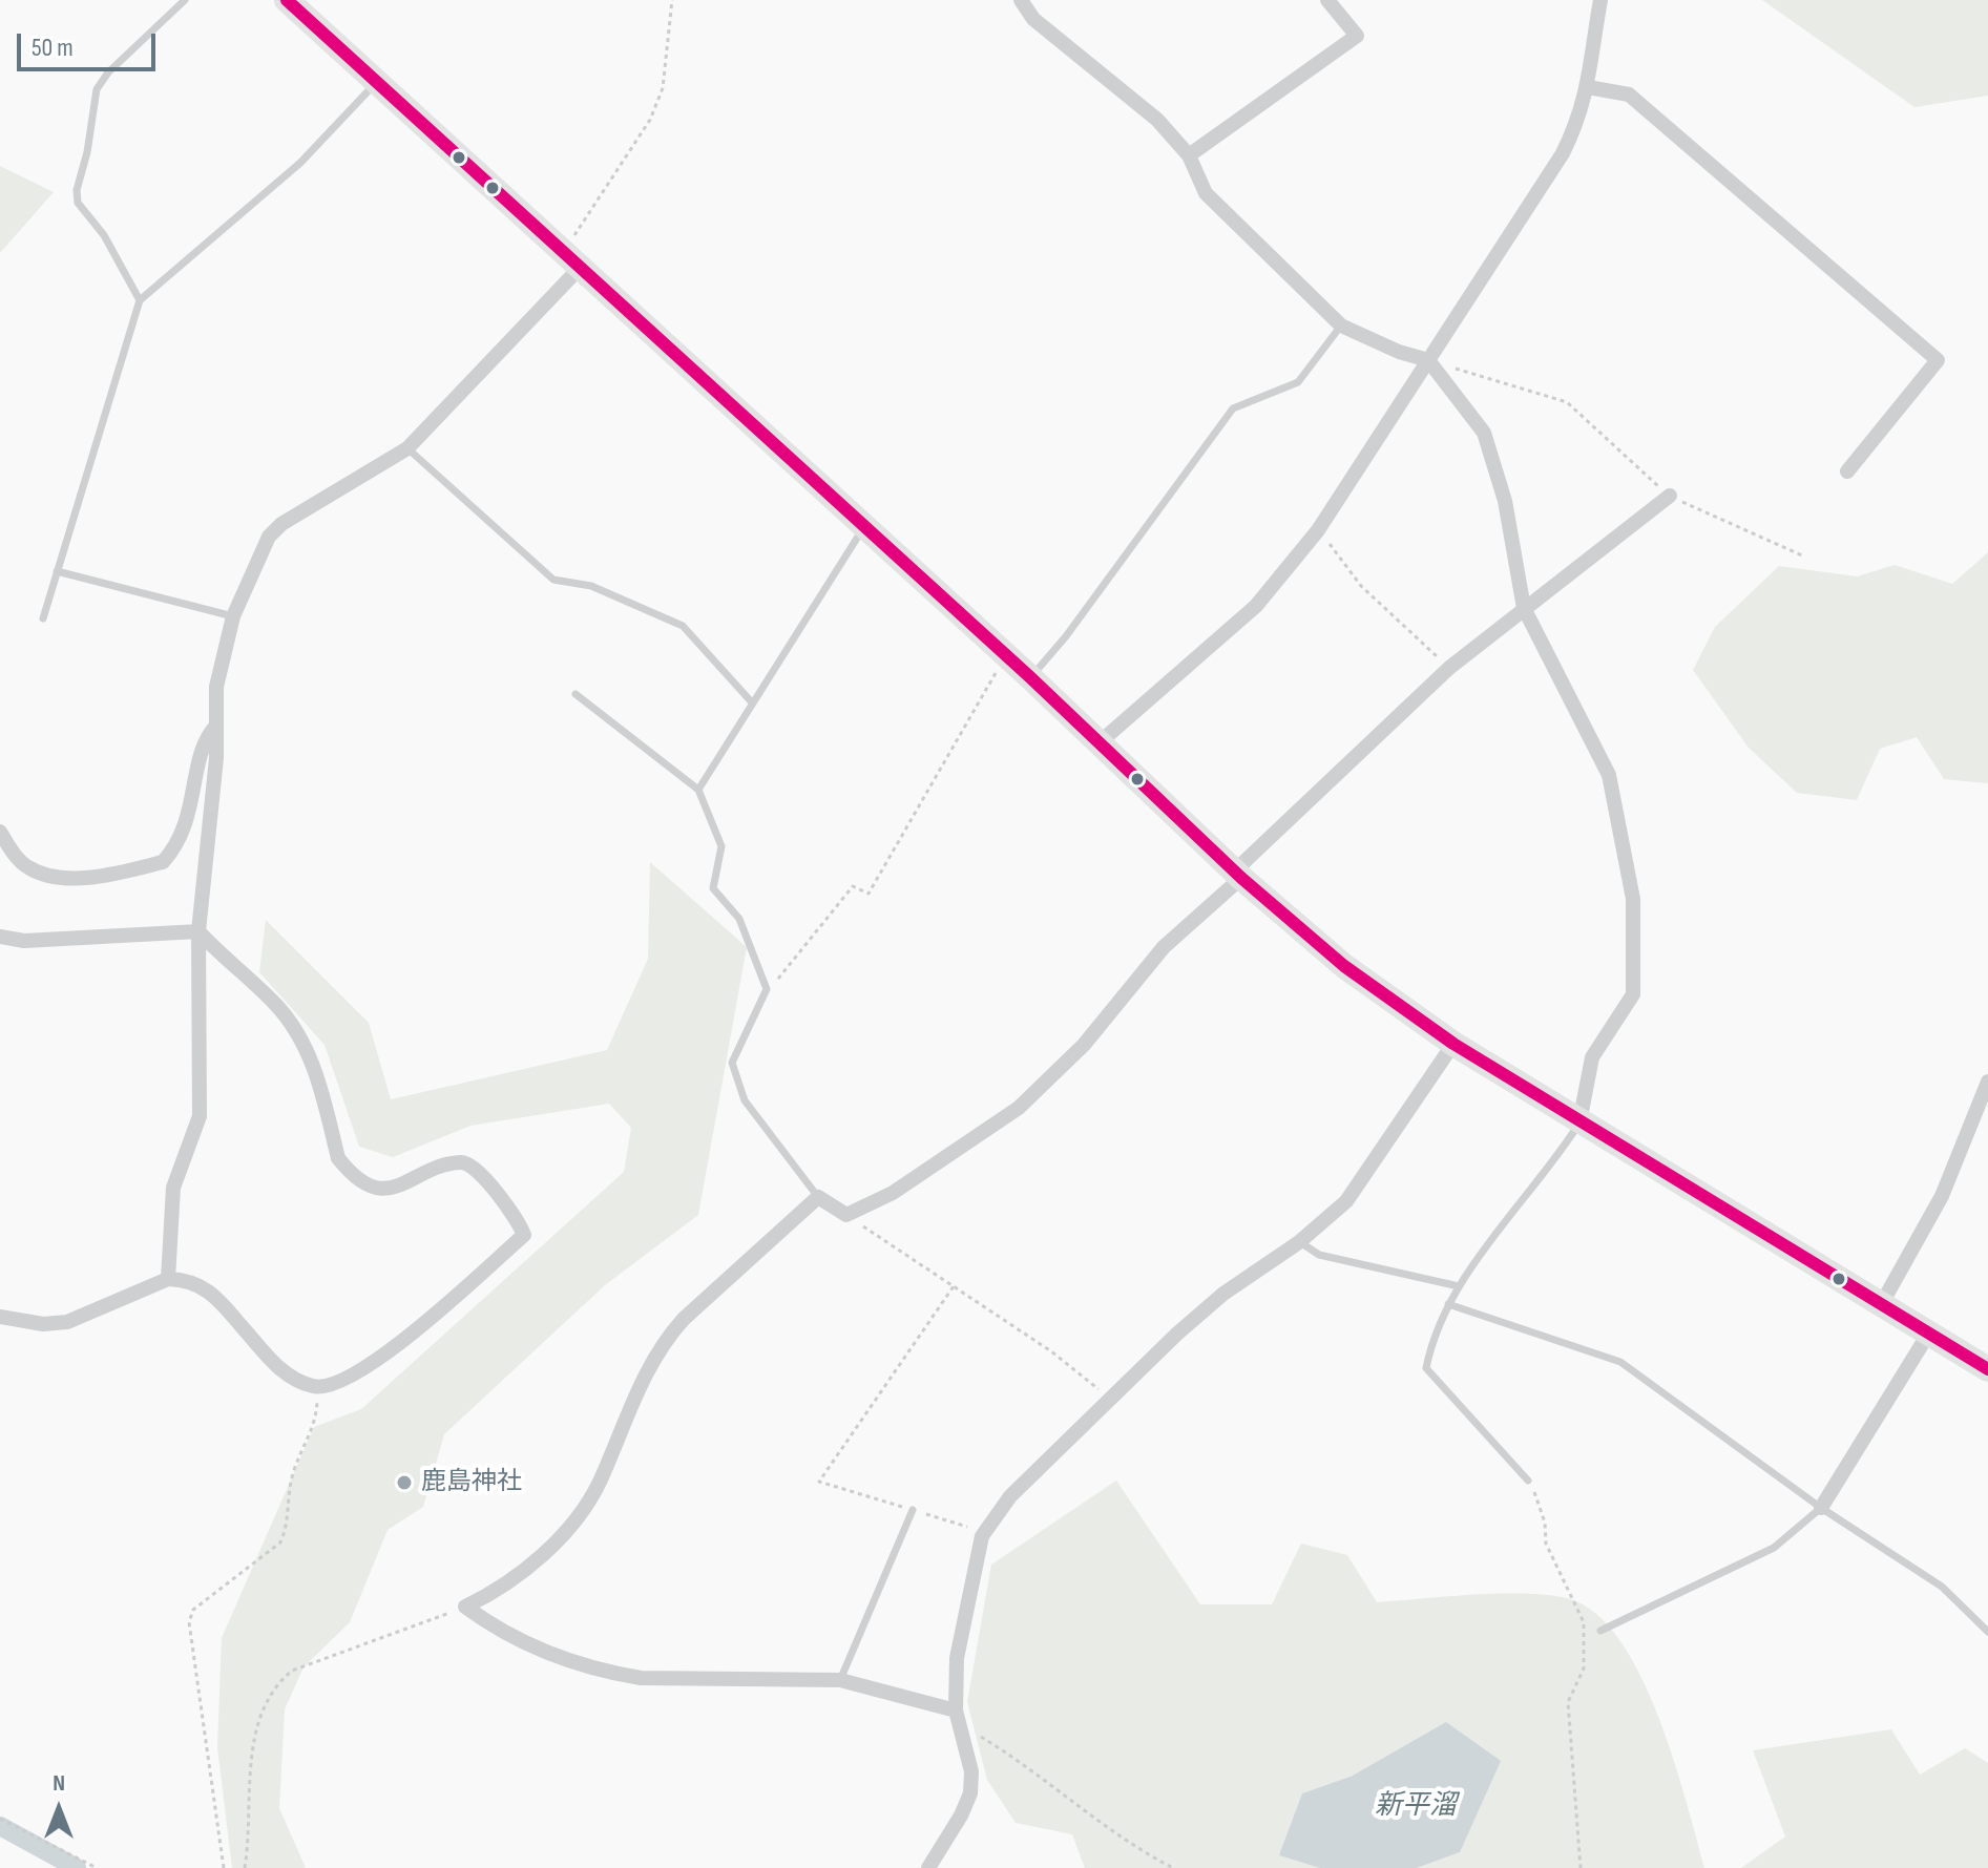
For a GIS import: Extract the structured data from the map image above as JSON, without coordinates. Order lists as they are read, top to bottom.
{
  "water": ["新平溜"],
  "places": ["鹿島神社"],
  "scale_bar": "50 m",
  "north": "top"
}
